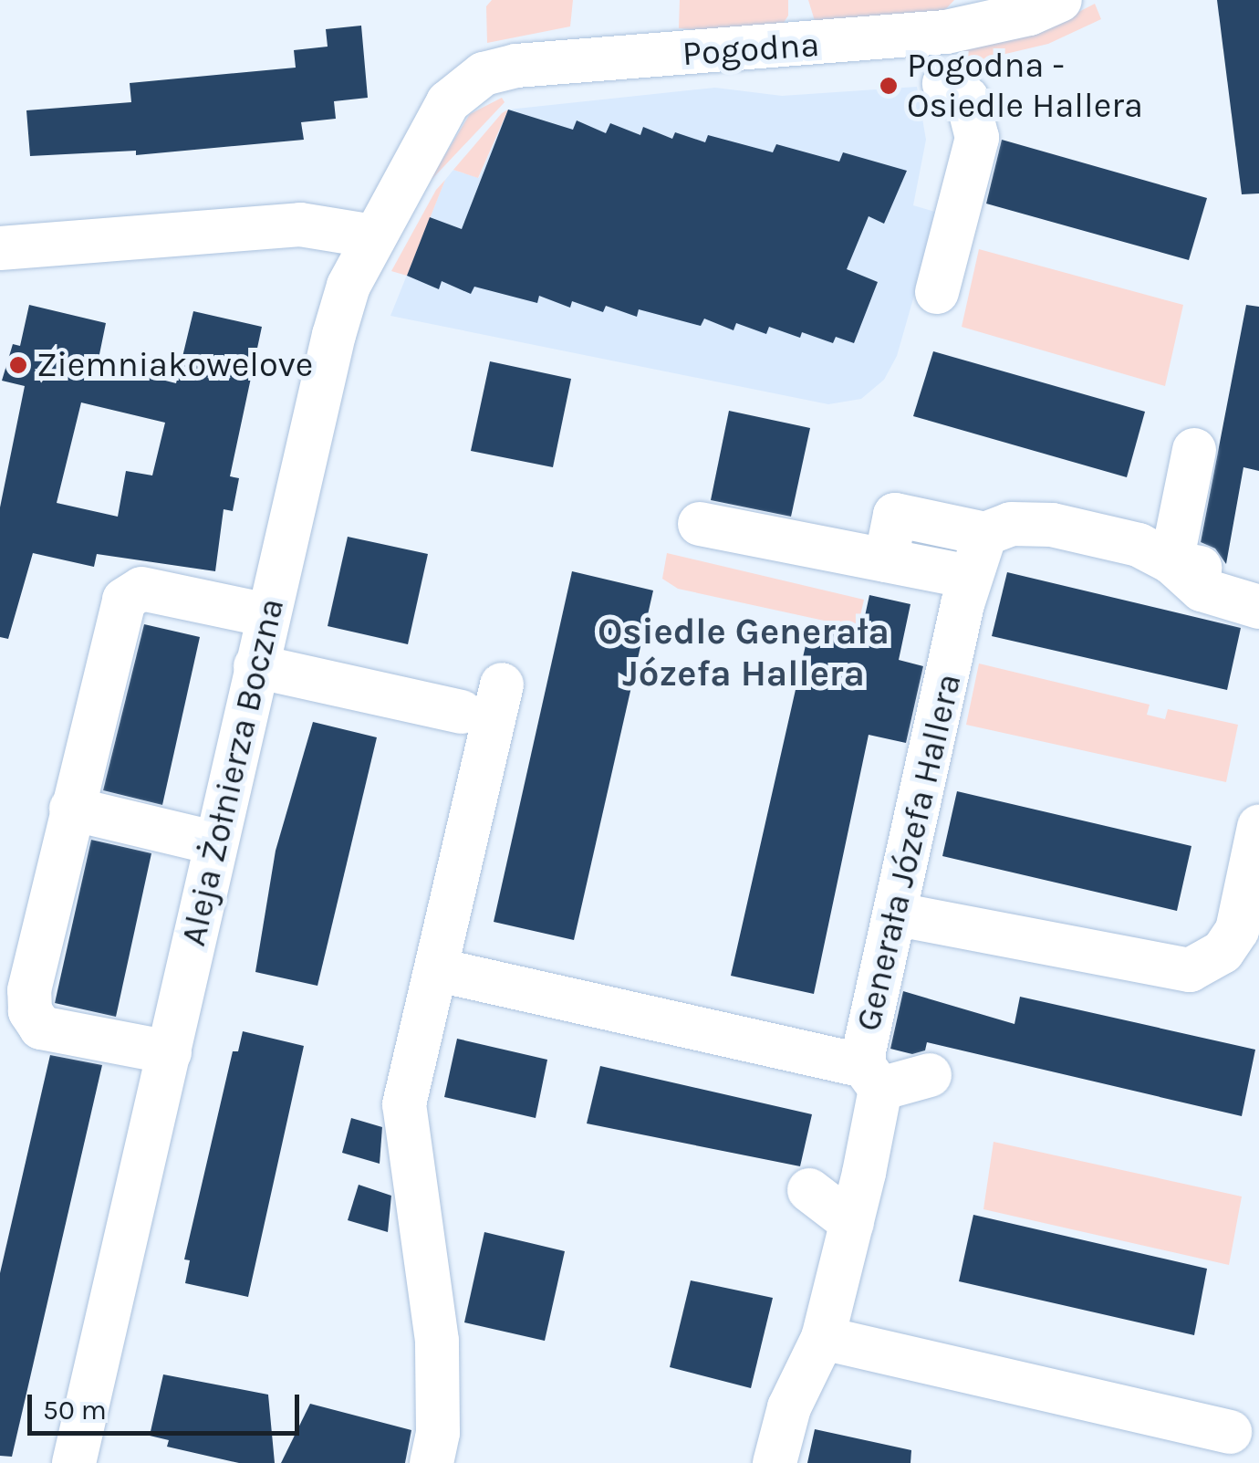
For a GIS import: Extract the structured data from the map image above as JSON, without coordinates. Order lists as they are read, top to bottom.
{
  "streets": {
    "street": ["Pogodna", "Aleja Żołnierza Boczna", "Generała Józefa Hallera"]
  },
  "crossings": [
    ["Pogodna", "Aleja Żołnierza Boczna"]
  ],
  "districts": ["Osiedle Generała Józefa Hallera"],
  "places": ["Pogodna - Osiedle Hallera", "Ziemniakowelove"],
  "scale_bar": "50 m"
}
